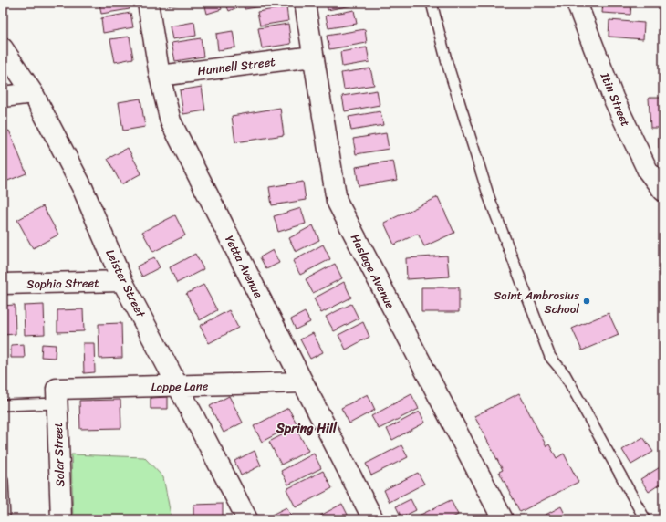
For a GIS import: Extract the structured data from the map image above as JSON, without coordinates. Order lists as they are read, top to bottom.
{
  "streets": {
    "street": [
      "Hunnell Street",
      "Itin Street",
      "Yetta Avenue",
      "Haslage Avenue",
      "Sophia Street",
      "Leister Street",
      "Lappe Lane",
      "Solar Street"
    ]
  },
  "crossings": [
    ["Hunnell Street", "Yetta Avenue"],
    ["Hunnell Street", "Haslage Avenue"],
    ["Yetta Avenue", "Lappe Lane"],
    ["Sophia Street", "Leister Street"],
    ["Leister Street", "Lappe Lane"],
    ["Lappe Lane", "Solar Street"]
  ],
  "districts": ["Spring Hill"],
  "places": ["Saint Ambrosius School"]
}
